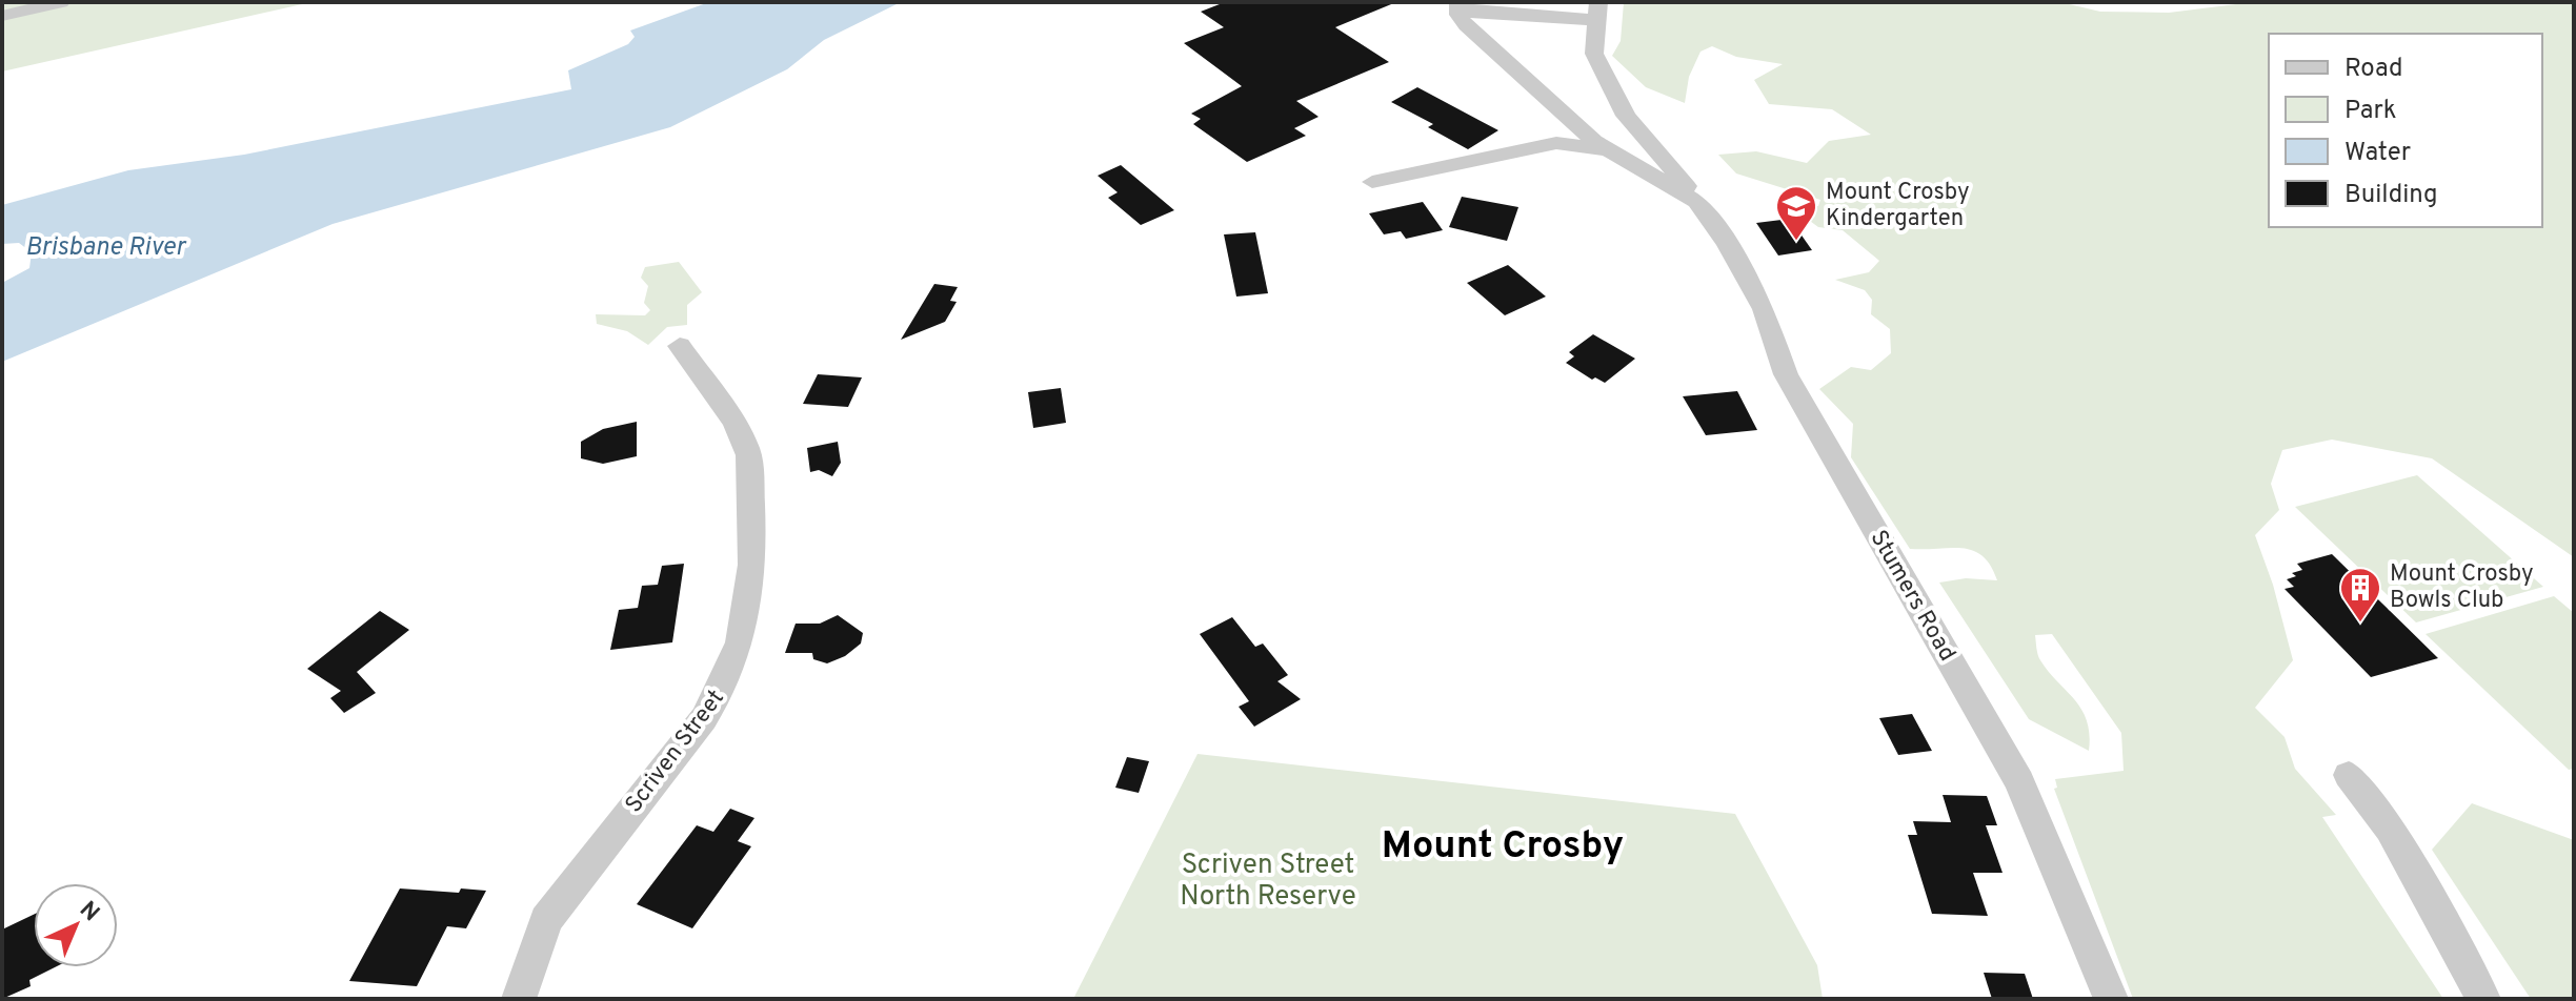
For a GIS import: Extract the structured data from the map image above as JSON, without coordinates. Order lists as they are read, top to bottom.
{
  "streets": {
    "street": ["Stumers Road", "Scriven Street"]
  },
  "districts": ["Mount Crosby"],
  "water": ["Brisbane River"],
  "parks": ["Scriven Street North Reserve"],
  "places": {
    "school or university": ["Mount Crosby Kindergarten"],
    "building": ["Mount Crosby Bowls Club"]
  },
  "legend": [
    "Road",
    "Park",
    "Water",
    "Building"
  ],
  "north": "top right"
}
